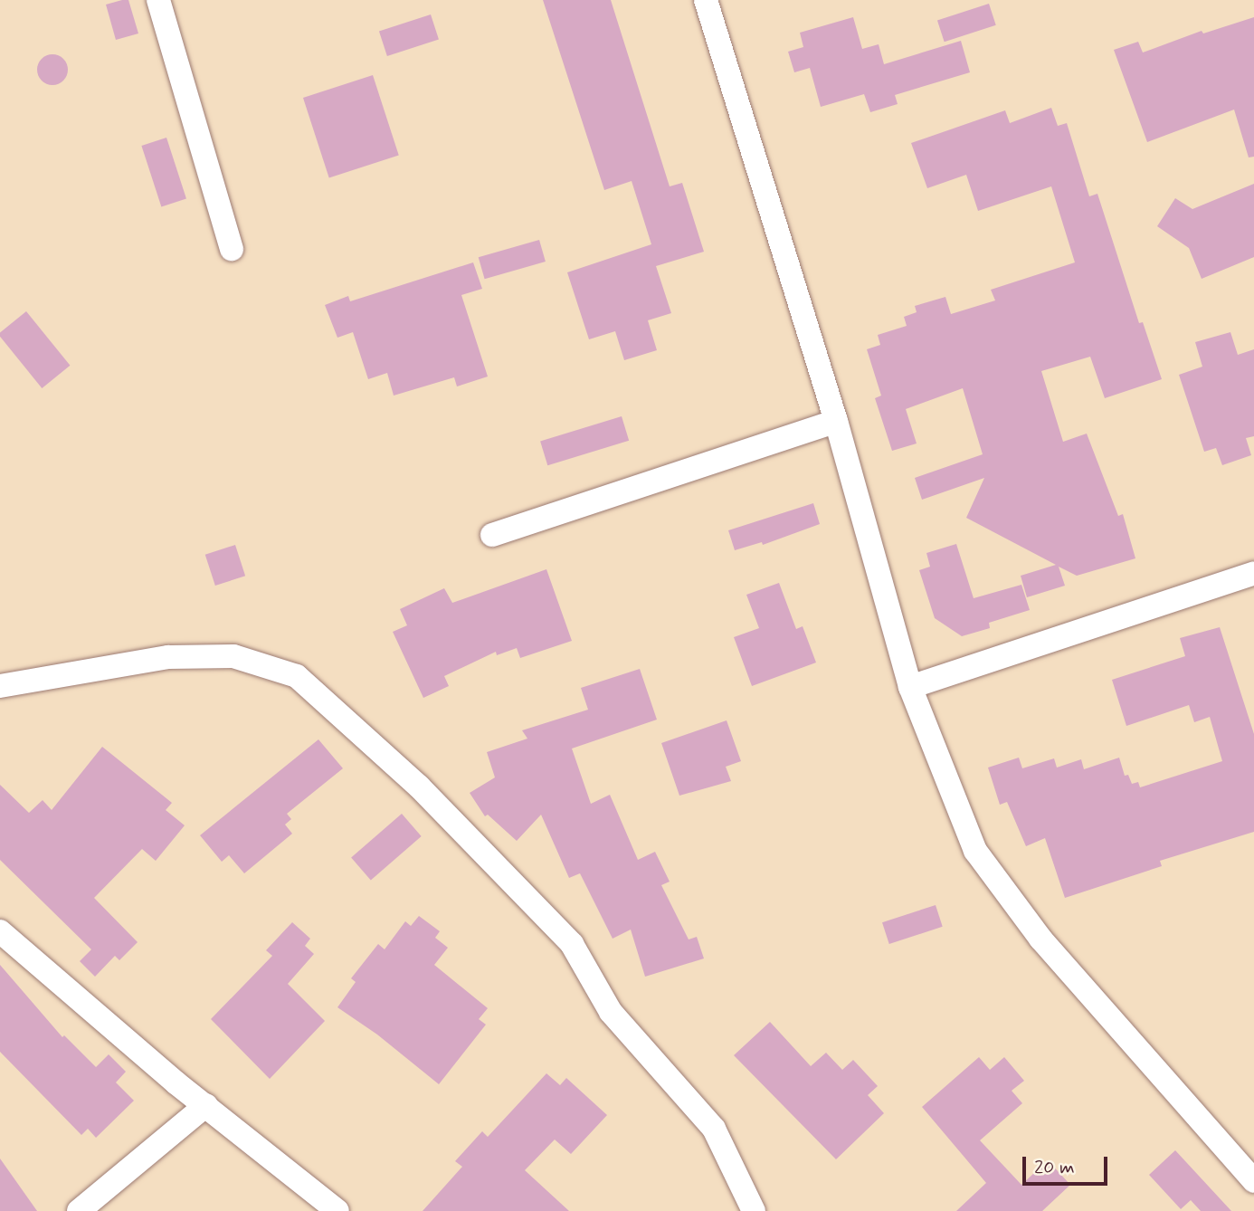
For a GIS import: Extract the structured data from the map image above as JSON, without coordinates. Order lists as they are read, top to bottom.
{
  "scale_bar": "20 m"
}
